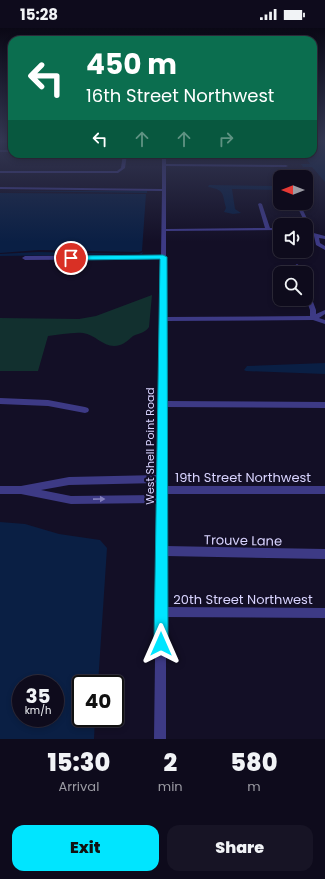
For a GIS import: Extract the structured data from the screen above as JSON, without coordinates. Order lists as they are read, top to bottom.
{
  "streets": {
    "street": [
      "West Shell Point Road",
      "19th Street Northwest",
      "Trouve Lane",
      "20th Street Northwest"
    ]
  },
  "crossings": [
    ["West Shell Point Road", "19th Street Northwest"],
    ["West Shell Point Road", "Trouve Lane"],
    ["West Shell Point Road", "20th Street Northwest"]
  ],
  "north": "left",
  "page": {
    "status": "15:28",
    "turn": ["450 m", "16th Street Northwest"],
    "speed": "35 km/h",
    "limit": "40",
    "eta": [
      "15:30",
      "Arrival",
      "2",
      "min",
      "580",
      "m"
    ],
    "buttons": ["Exit", "Share"]
  }
}
